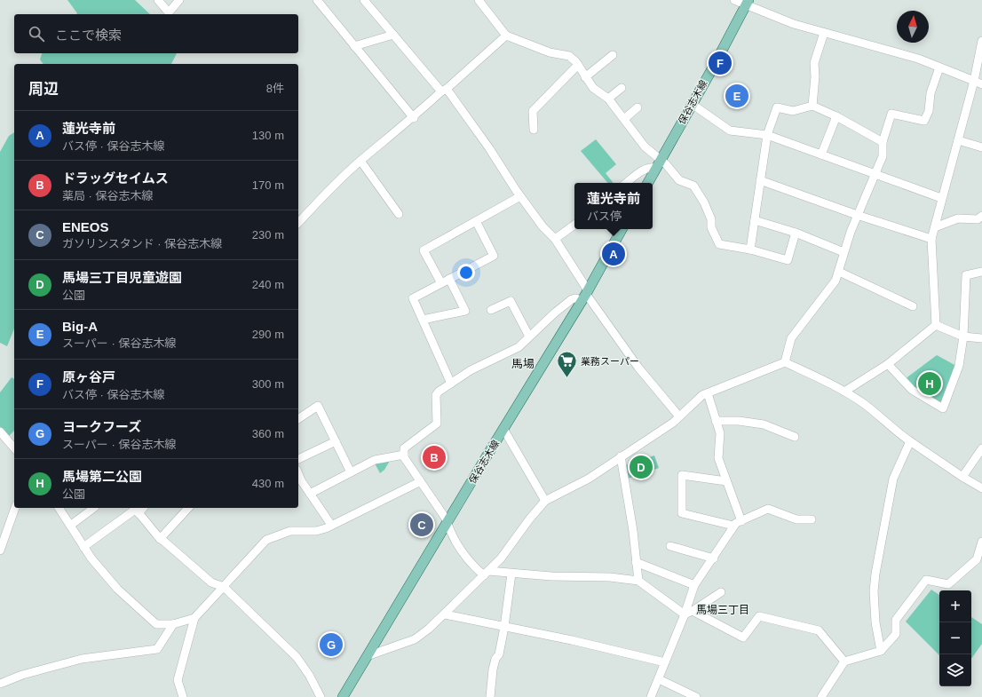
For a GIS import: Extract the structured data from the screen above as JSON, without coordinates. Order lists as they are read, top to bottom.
{
  "streets": {
    "main road": ["保谷志木線"]
  },
  "districts": ["馬場", "馬場三丁目"],
  "places": {
    "supermarket": ["業務スーパー"]
  },
  "north": "top",
  "page": {
    "search": "ここで検索",
    "pins": [
      "F",
      "E",
      "A",
      "H",
      "B",
      "D",
      "C",
      "G"
    ],
    "heading": ["周辺", "8件"],
    "list": [
      {
        "mark": "A",
        "name": "蓮光寺前",
        "note": "バス停 · 保谷志木線",
        "value": "130 m"
      },
      {
        "mark": "B",
        "name": "ドラッグセイムス",
        "note": "薬局 · 保谷志木線",
        "value": "170 m"
      },
      {
        "mark": "C",
        "name": "ENEOS",
        "note": "ガソリンスタンド · 保谷志木線",
        "value": "230 m"
      },
      {
        "mark": "D",
        "name": "馬場三丁目児童遊園",
        "note": "公園",
        "value": "240 m"
      },
      {
        "mark": "E",
        "name": "Big-A",
        "note": "スーパー · 保谷志木線",
        "value": "290 m"
      },
      {
        "mark": "F",
        "name": "原ヶ谷戸",
        "note": "バス停 · 保谷志木線",
        "value": "300 m"
      },
      {
        "mark": "G",
        "name": "ヨークフーズ",
        "note": "スーパー · 保谷志木線",
        "value": "360 m"
      },
      {
        "mark": "H",
        "name": "馬場第二公園",
        "note": "公園",
        "value": "430 m"
      }
    ],
    "popup": ["蓮光寺前", "バス停"],
    "map_buttons": ["+", "−"]
  }
}
